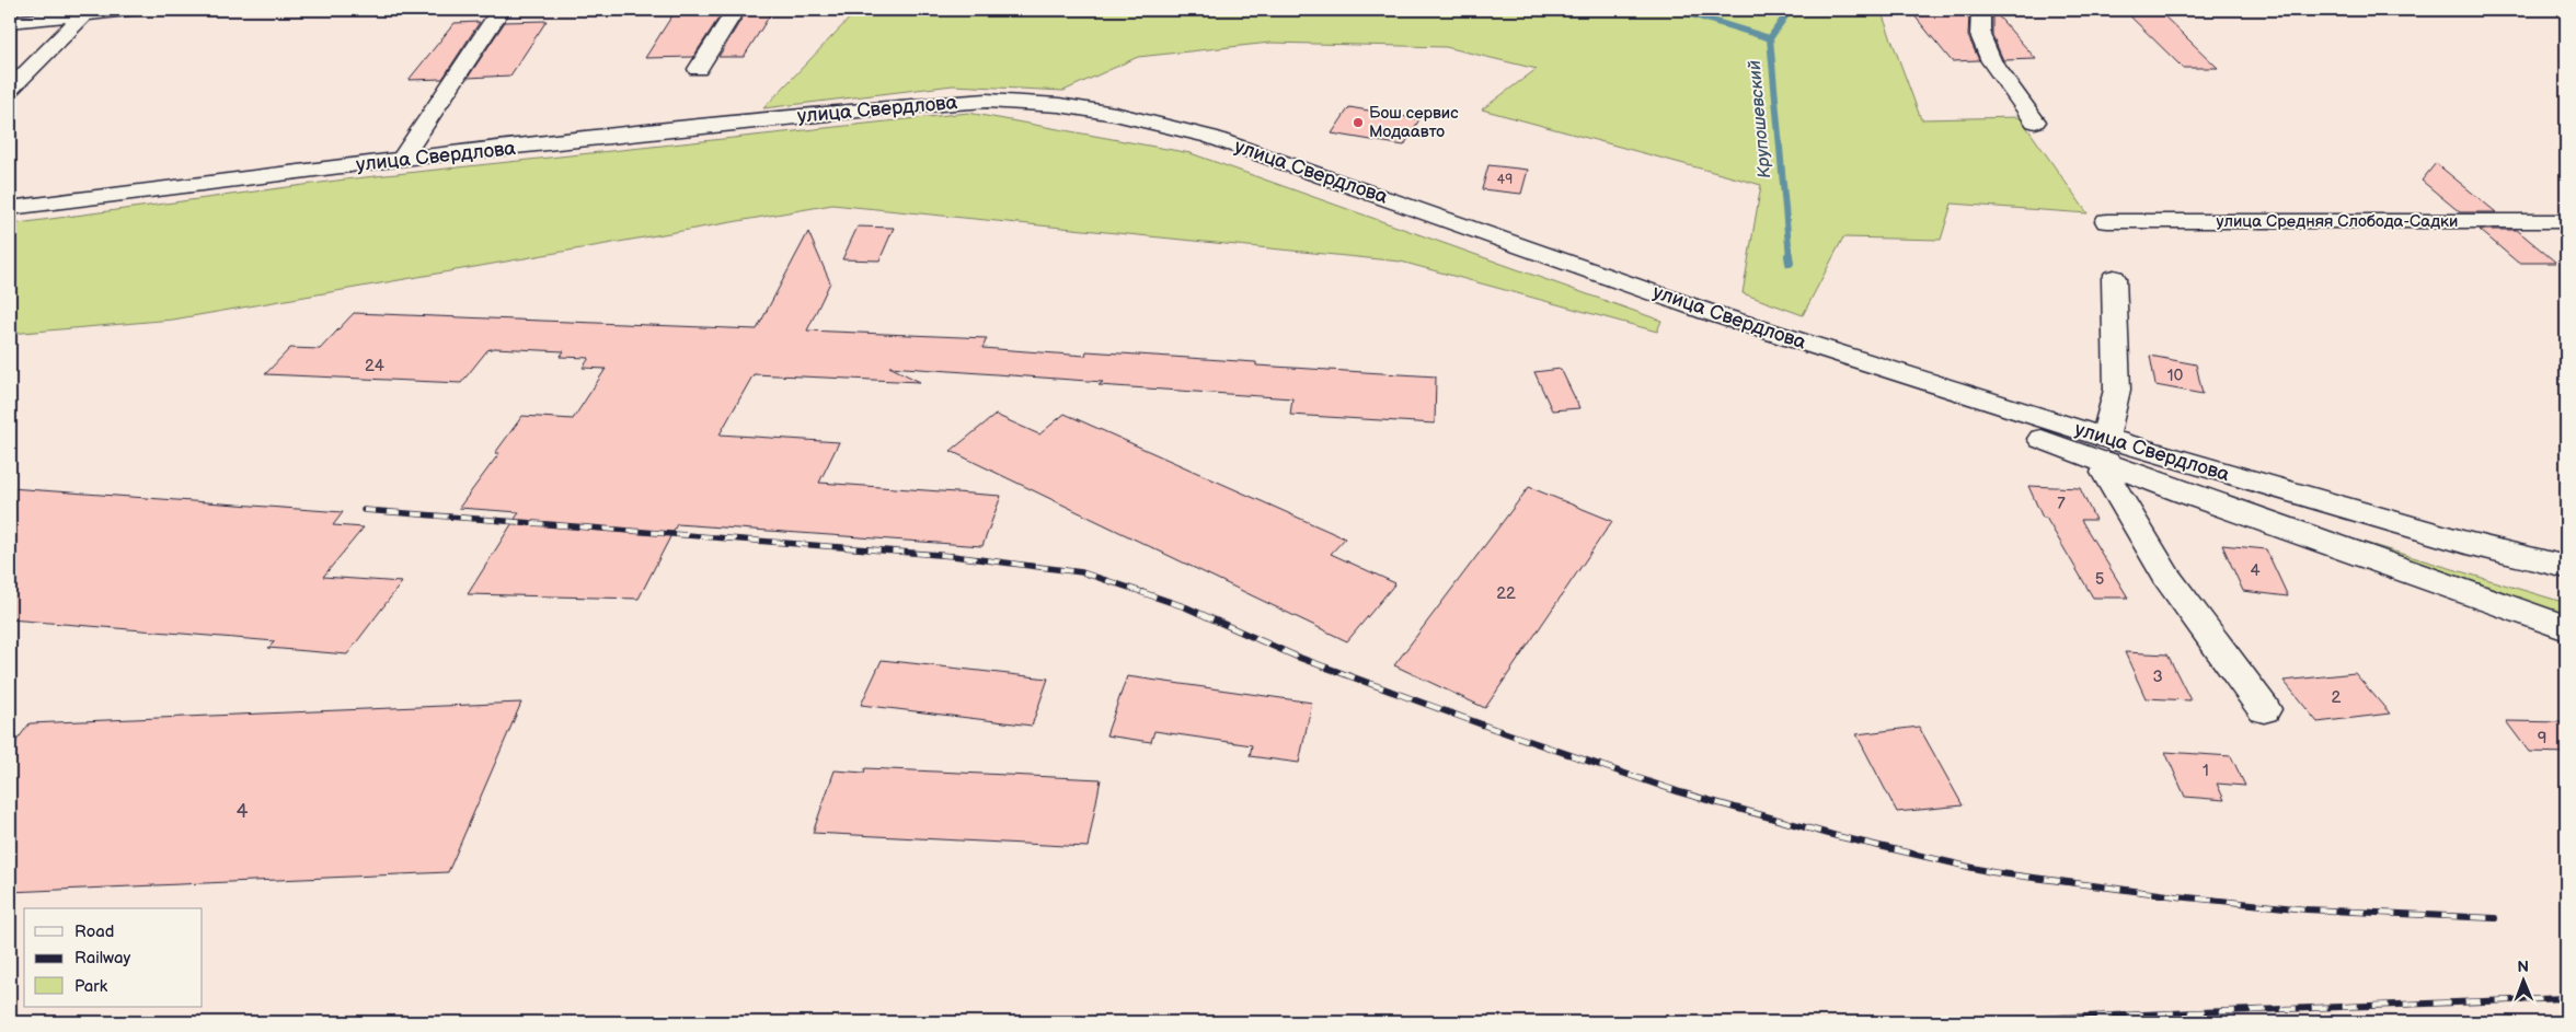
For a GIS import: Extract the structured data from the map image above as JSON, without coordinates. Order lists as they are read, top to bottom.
{
  "streets": {
    "main road": ["улица Свердлова", "улица Средняя Слобода-Садки"]
  },
  "water": ["Крупошевский"],
  "places": ["Бош сервис Модаавто"],
  "house_numbers": [
    "49",
    "24",
    "10",
    "7",
    "4",
    "5",
    "22",
    "3",
    "2",
    "9",
    "1",
    "4"
  ],
  "legend": ["Road", "Railway", "Park"],
  "north": "top"
}
